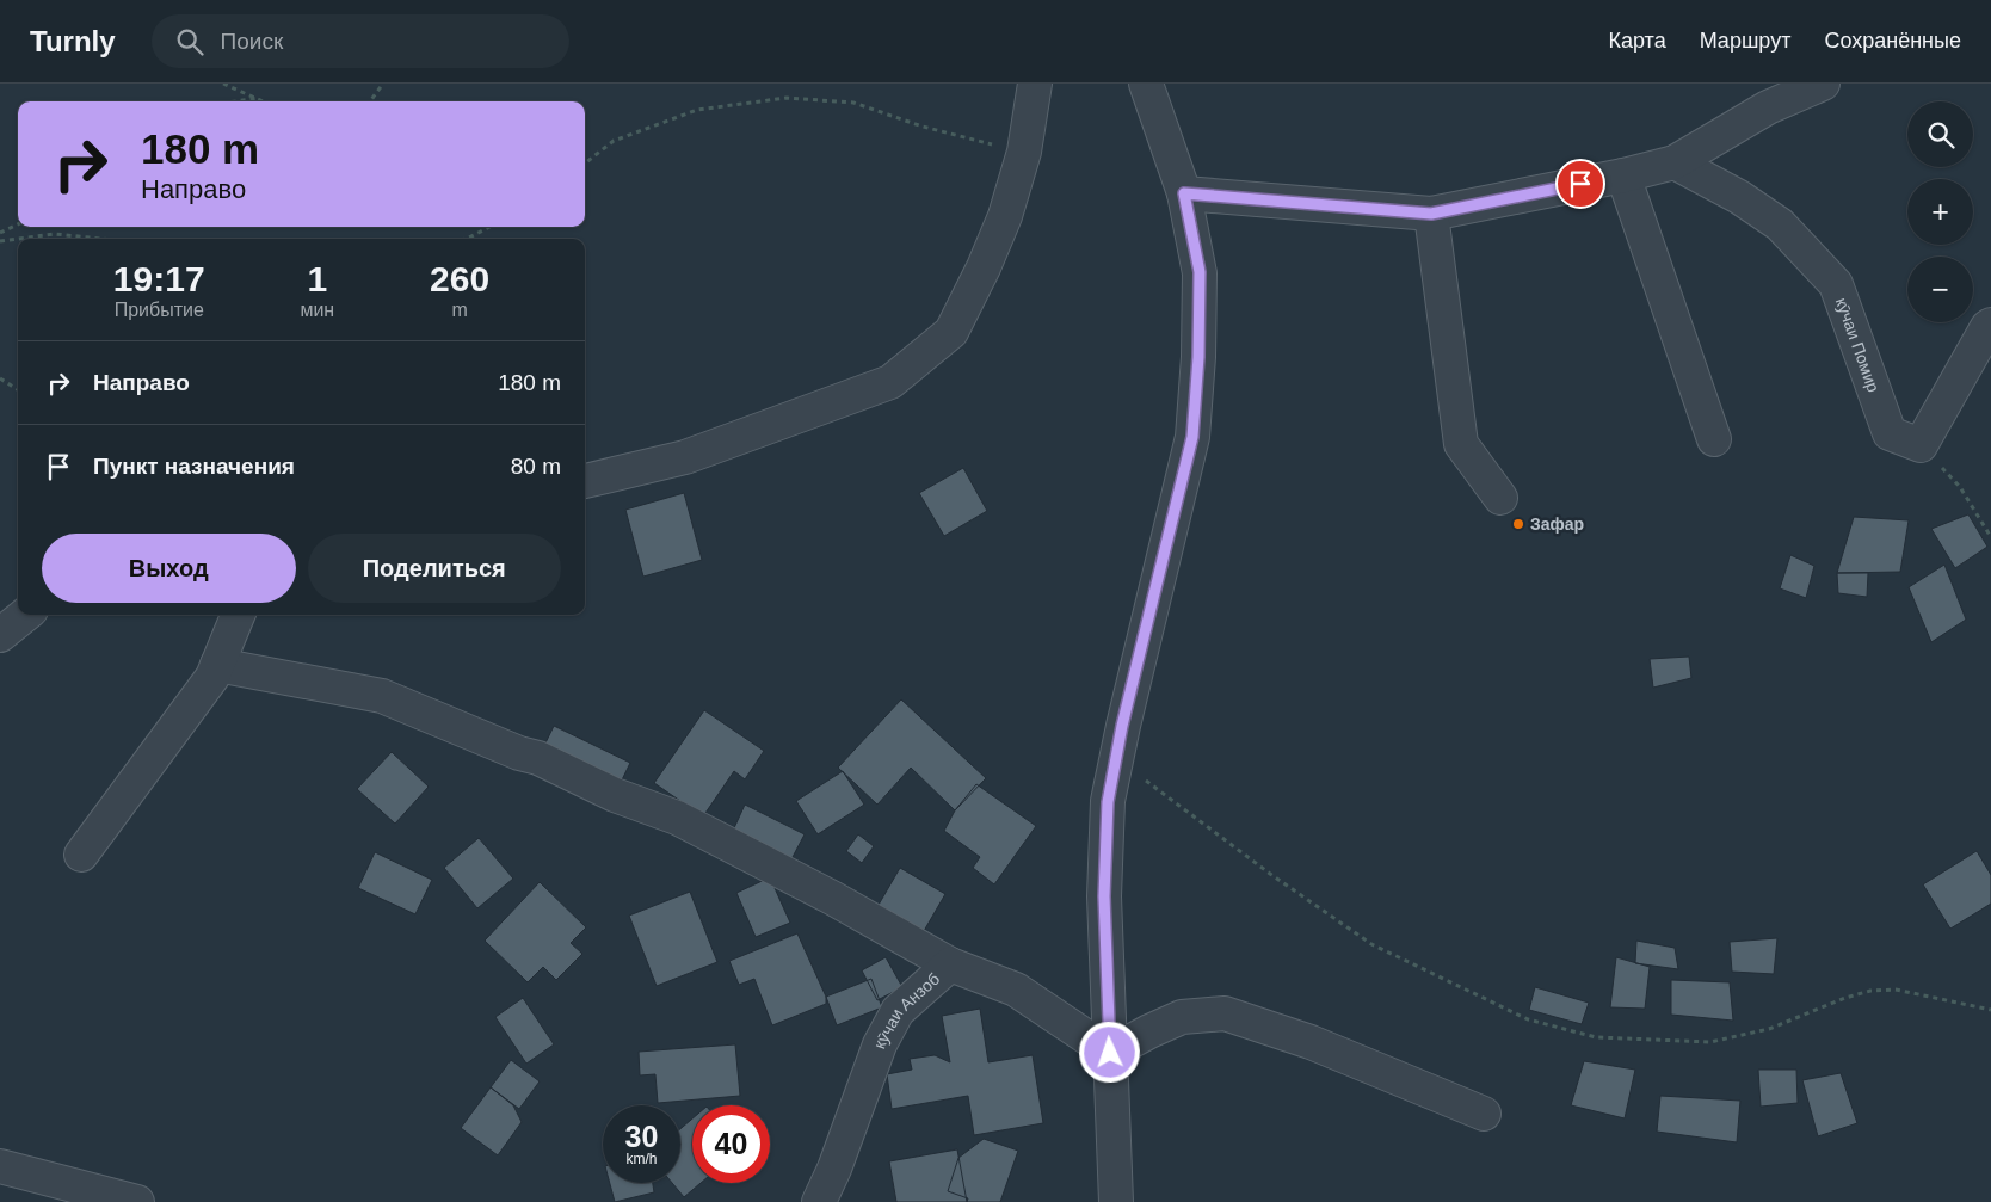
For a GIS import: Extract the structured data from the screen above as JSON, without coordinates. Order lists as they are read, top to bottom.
{
  "streets": {
    "street": ["кӯчаи Помир", "кӯчаи Анзоб"]
  },
  "places": ["Зафар"],
  "page": {
    "header": "Turnly",
    "search": "Поиск",
    "nav": ["Карта", "Маршрут", "Сохранённые"],
    "map_buttons": ["+", "−"],
    "turn": ["180 m", "Направо"],
    "eta": [
      "19:17",
      "Прибытие",
      "1",
      "мин",
      "260",
      "m"
    ],
    "list": [
      {
        "name": "Направо",
        "value": "180 m"
      },
      {
        "name": "Пункт назначения",
        "value": "80 m"
      }
    ],
    "buttons": ["Выход", "Поделиться"],
    "speed": "30 km/h",
    "limit": "40"
  }
}
